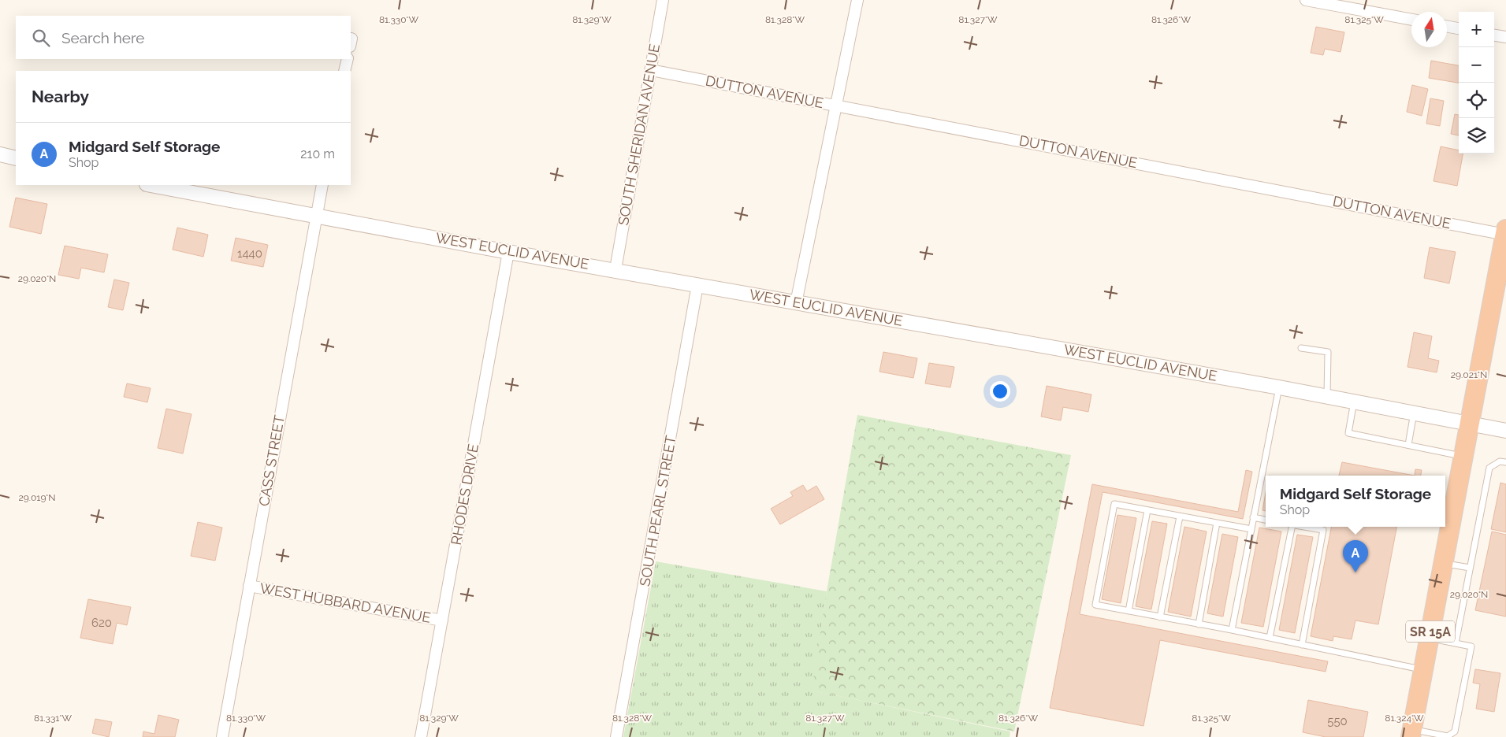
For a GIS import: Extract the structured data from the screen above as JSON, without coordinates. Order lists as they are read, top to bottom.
{
  "streets": {
    "highway": ["SR 15A"],
    "street": [
      "DUTTON AVENUE",
      "SOUTH SHERIDAN AVENUE",
      "WEST EUCLID AVENUE",
      "CASS STREET",
      "RHODES DRIVE",
      "SOUTH PEARL STREET",
      "WEST HUBBARD AVENUE"
    ]
  },
  "crossings": [
    ["DUTTON AVENUE", "SOUTH SHERIDAN AVENUE"],
    ["DUTTON AVENUE", "SR 15A"],
    ["SOUTH SHERIDAN AVENUE", "WEST EUCLID AVENUE"],
    ["WEST EUCLID AVENUE", "CASS STREET"],
    ["WEST EUCLID AVENUE", "RHODES DRIVE"],
    ["WEST EUCLID AVENUE", "SOUTH PEARL STREET"],
    ["WEST EUCLID AVENUE", "SR 15A"],
    ["CASS STREET", "WEST HUBBARD AVENUE"],
    ["RHODES DRIVE", "WEST HUBBARD AVENUE"]
  ],
  "house_numbers": ["1440", "620", "550"],
  "north": "top",
  "page": {
    "map_buttons": ["+", "−"],
    "search": "Search here",
    "heading": "Nearby",
    "list": [
      {
        "mark": "A",
        "name": "Midgard Self Storage",
        "note": "Shop",
        "value": "210 m"
      }
    ],
    "popup": ["Midgard Self Storage", "Shop"],
    "pins": "A"
  },
  "coordinates": [
    "81.330°W",
    "81.329°W",
    "81.328°W",
    "81.327°W",
    "81.326°W",
    "81.325°W",
    "29.020°N",
    "29.021°N",
    "29.019°N",
    "81.331°W",
    "81.324°W"
  ]
}
